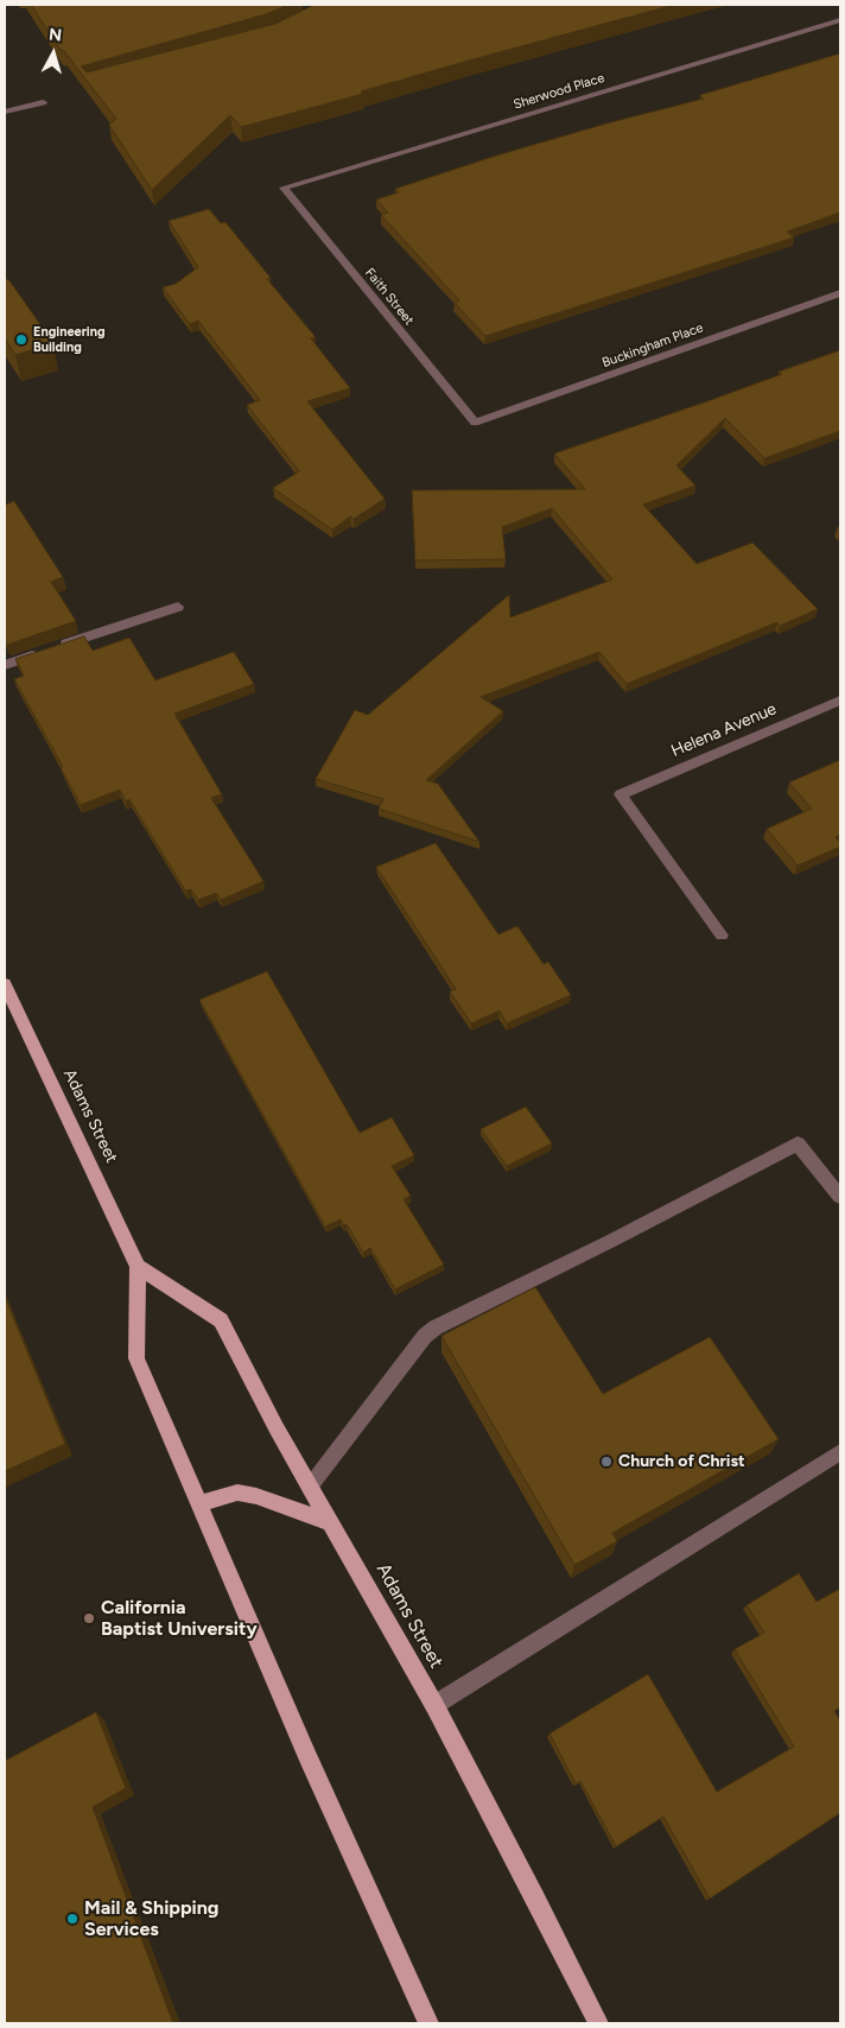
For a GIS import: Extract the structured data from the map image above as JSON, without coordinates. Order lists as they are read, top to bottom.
{
  "streets": {
    "main road": ["Adams Street"],
    "street": [
      "Sherwood Place",
      "Faith Street",
      "Buckingham Place",
      "Helena Avenue"
    ]
  },
  "crossings": [
    ["Sherwood Place", "Faith Street"],
    ["Faith Street", "Buckingham Place"]
  ],
  "places": [
    "Engineering Building",
    "Church of Christ",
    "California Baptist University",
    "Mail & Shipping Services"
  ],
  "north": "top"
}
